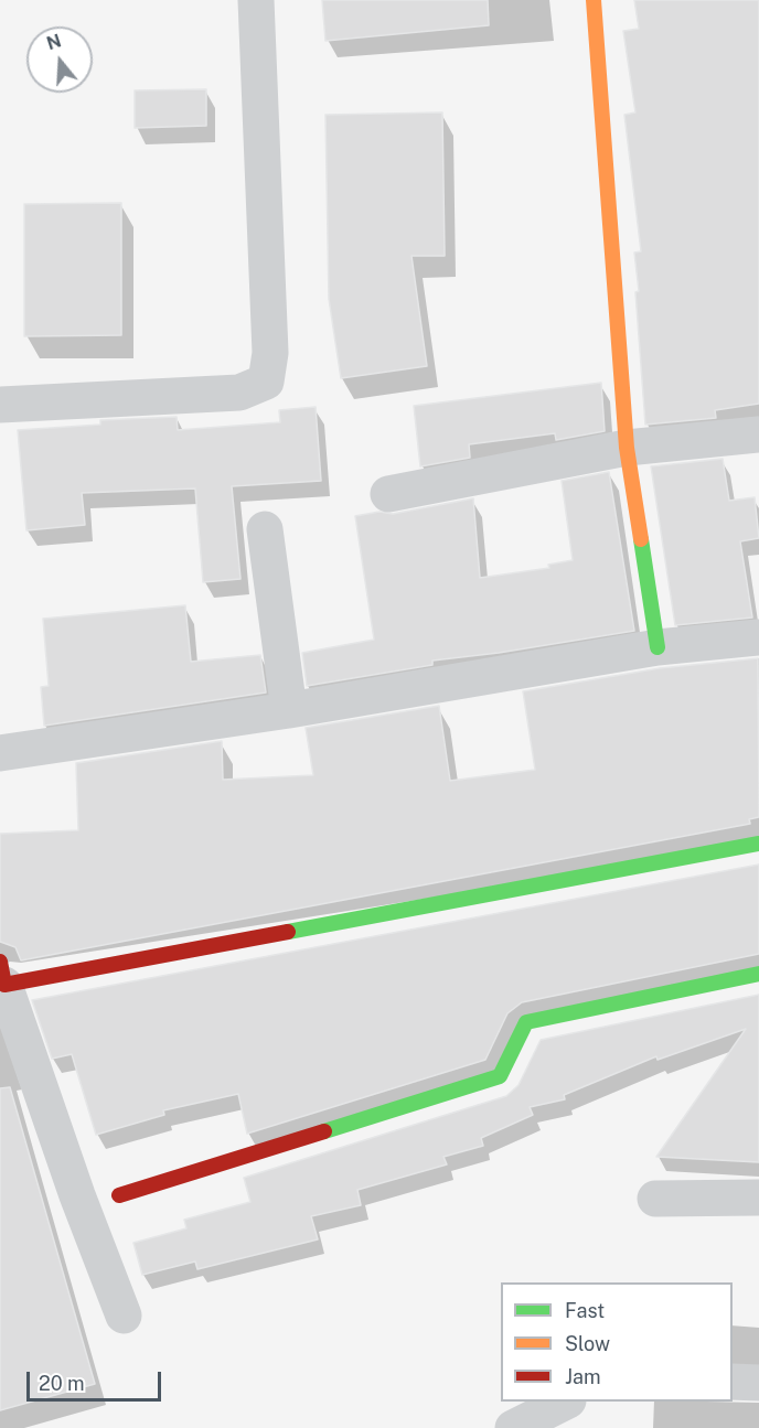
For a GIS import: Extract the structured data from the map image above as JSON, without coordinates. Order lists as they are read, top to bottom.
{
  "legend": ["Fast", "Slow", "Jam"],
  "scale_bar": "20 m",
  "north": "top"
}
